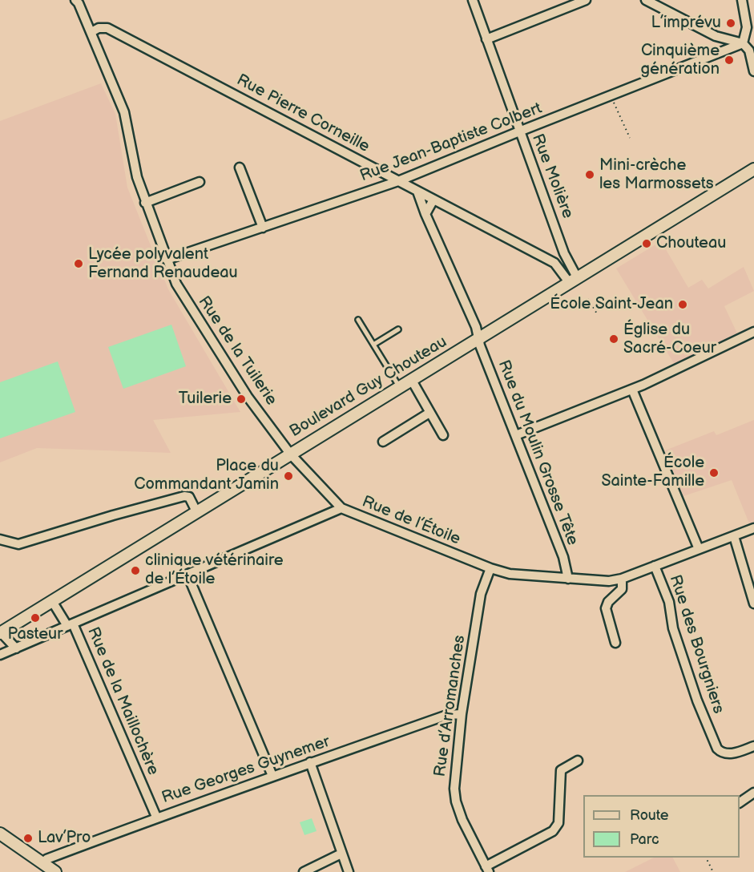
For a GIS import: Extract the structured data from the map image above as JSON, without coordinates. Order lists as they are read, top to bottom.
{
  "streets": {
    "main road": ["Boulevard Guy Chouteau"],
    "street": [
      "Rue Pierre Corneille",
      "Rue Jean-Baptiste Colbert",
      "Rue Molière",
      "Rue de la Tuilerie",
      "Rue du Moulin Grosse Tête",
      "Rue de l’Étoile",
      "Rue des Bourgniers",
      "Rue de la Maillochère",
      "Rue d’Arromanches",
      "Rue Georges Guynemer"
    ]
  },
  "crossings": [
    ["Rue Pierre Corneille", "Rue Jean-Baptiste Colbert"],
    ["Rue Pierre Corneille", "Rue Molière"],
    ["Rue Pierre Corneille", "Rue de la Tuilerie"],
    ["Rue Pierre Corneille", "Boulevard Guy Chouteau"],
    ["Rue Pierre Corneille", "Rue du Moulin Grosse Tête"],
    ["Rue Jean-Baptiste Colbert", "Rue Molière"],
    ["Rue Jean-Baptiste Colbert", "Rue de la Tuilerie"],
    ["Rue Molière", "Boulevard Guy Chouteau"],
    ["Rue de la Tuilerie", "Boulevard Guy Chouteau"],
    ["Rue de la Tuilerie", "Rue de l’Étoile"],
    ["Boulevard Guy Chouteau", "Rue du Moulin Grosse Tête"],
    ["Boulevard Guy Chouteau", "Rue de la Maillochère"],
    ["Rue du Moulin Grosse Tête", "Rue de l’Étoile"],
    ["Rue de l’Étoile", "Rue des Bourgniers"],
    ["Rue de l’Étoile", "Rue de la Maillochère"],
    ["Rue de l’Étoile", "Rue d’Arromanches"],
    ["Rue de la Maillochère", "Rue Georges Guynemer"],
    ["Rue d’Arromanches", "Rue Georges Guynemer"]
  ],
  "places": [
    "L’imprévu",
    "Cinquième génération",
    "Mini-crèche les Marmossets",
    "Chouteau",
    "Lycée polyvalent Fernand Renaudeau",
    "École Saint-Jean",
    "Église du Sacré-Coeur",
    "Tuilerie",
    "École Sainte-Famille",
    "Place du Commandant Jamin",
    "clinique vétérinaire de l’Étoile",
    "Pasteur",
    "Lav’Pro"
  ],
  "legend": ["Route", "Parc"]
}
